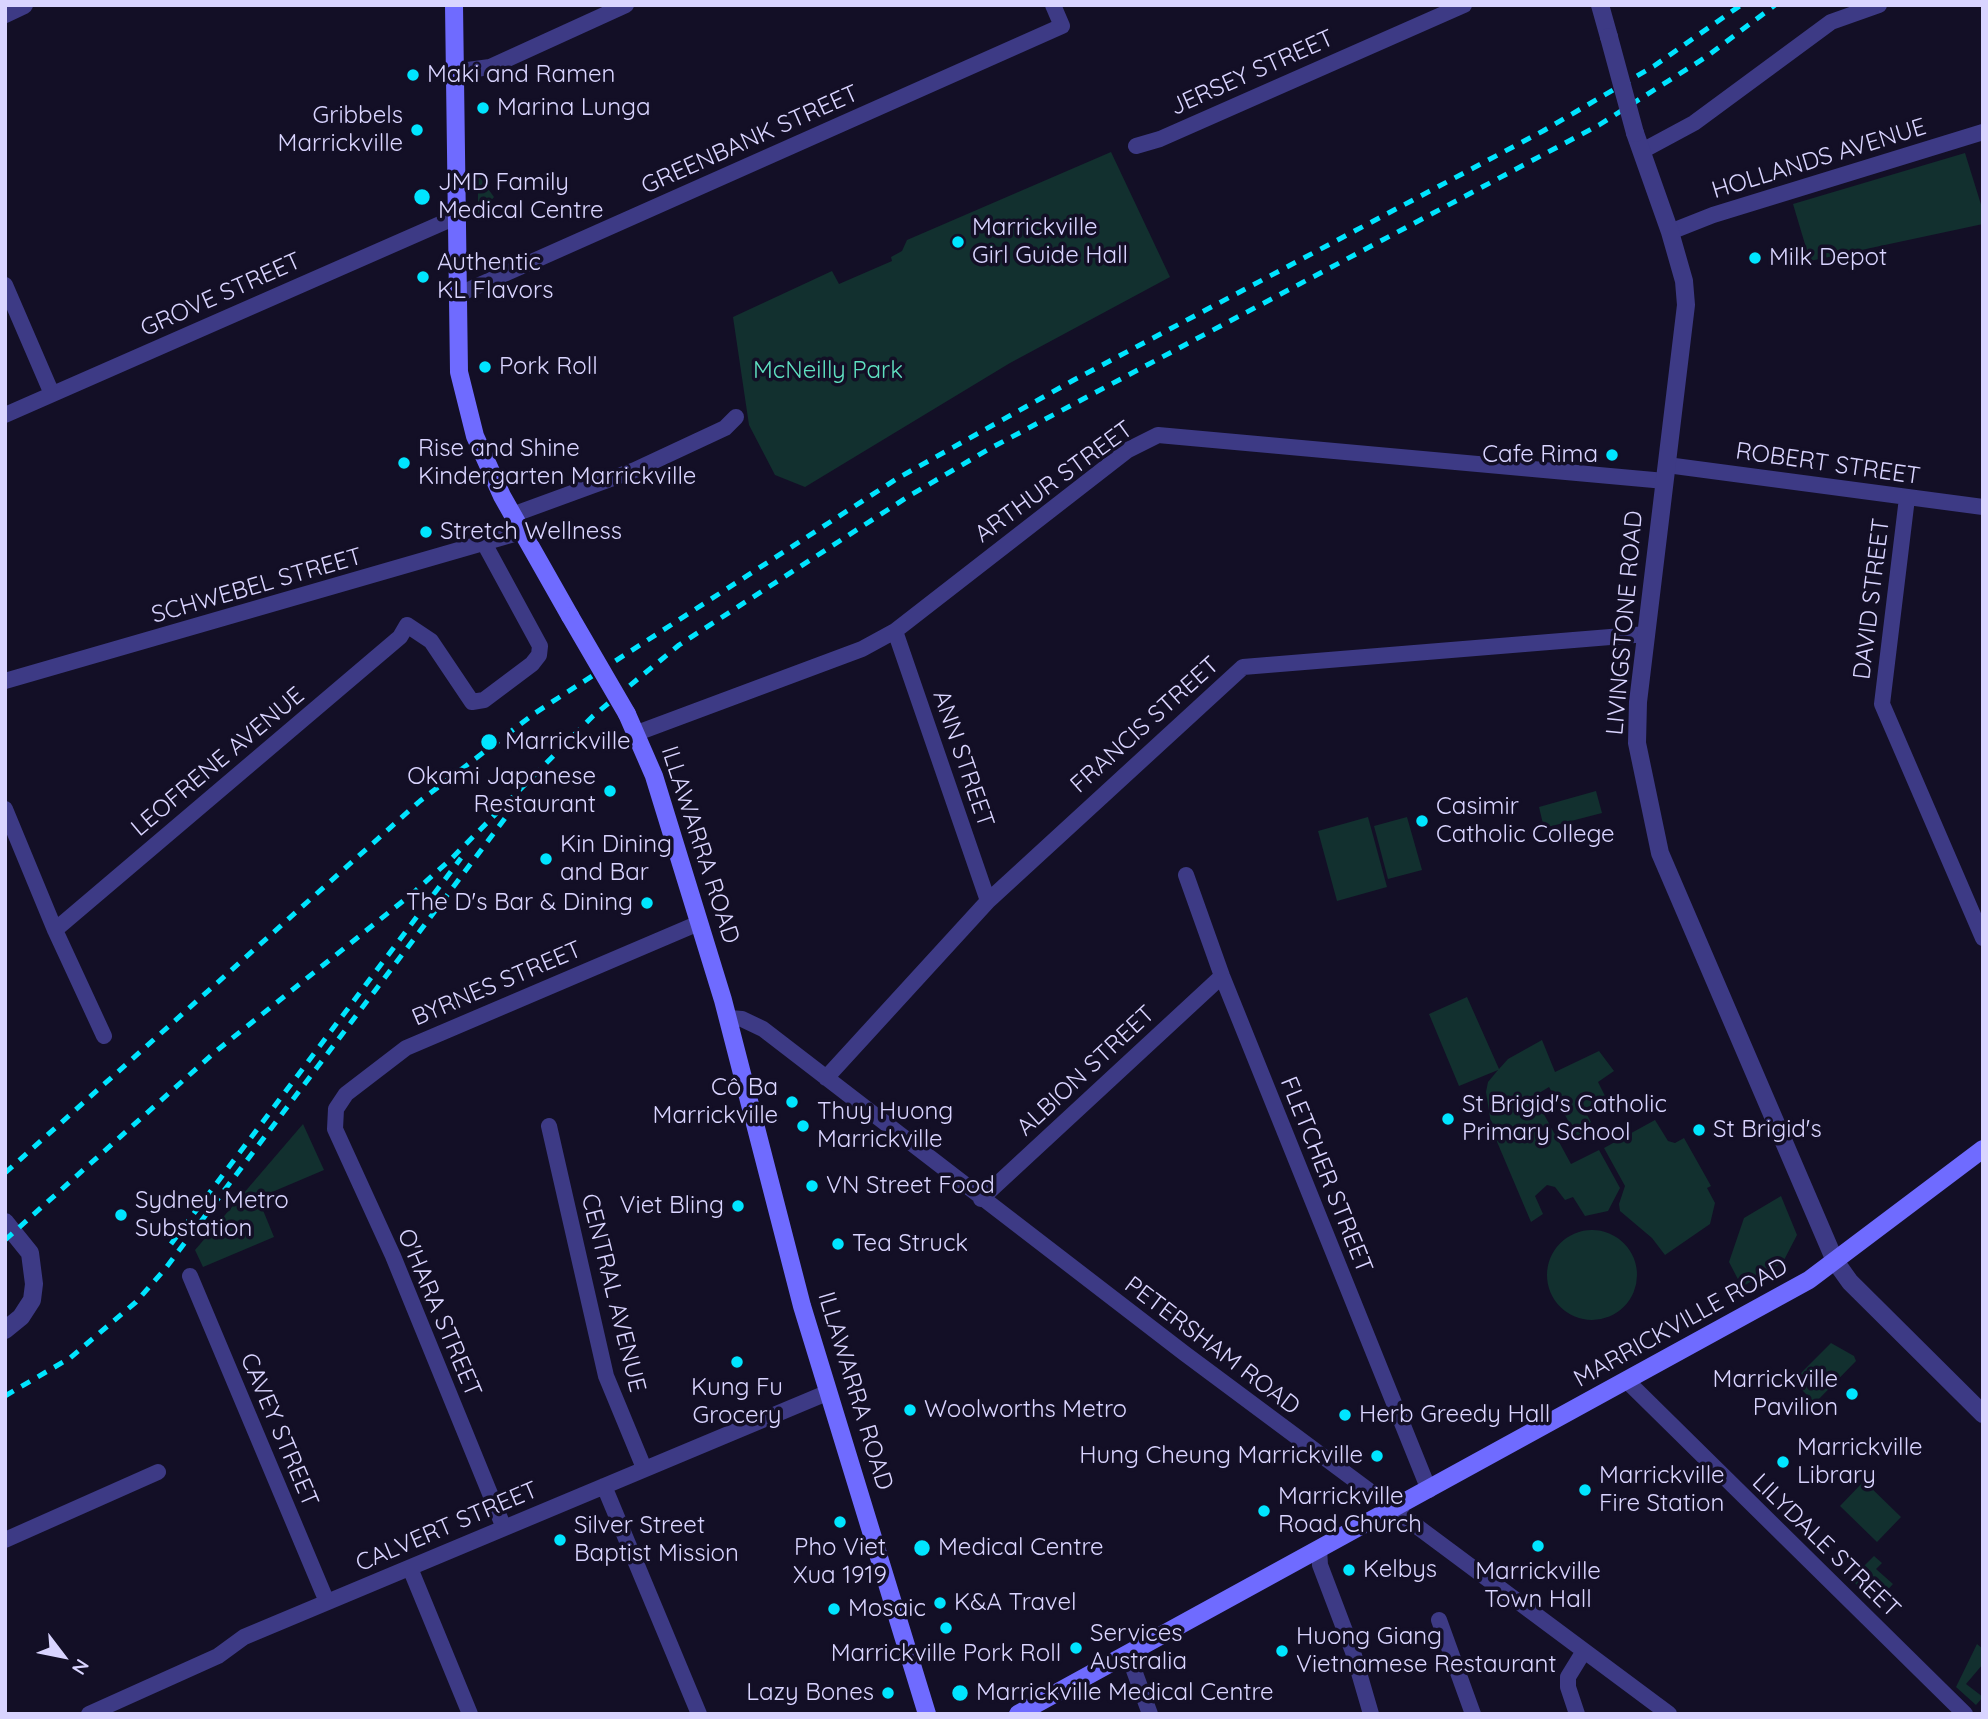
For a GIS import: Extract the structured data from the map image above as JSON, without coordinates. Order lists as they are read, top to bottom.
{
  "streets": {
    "main road": ["ILLAWARRA ROAD", "MARRICKVILLE ROAD"],
    "street": [
      "JERSEY STREET",
      "GREENBANK STREET",
      "HOLLANDS AVENUE",
      "GROVE STREET",
      "ROBERT STREET",
      "ARTHUR STREET",
      "SCHWEBEL STREET",
      "DAVID STREET",
      "LIVINGSTONE ROAD",
      "FRANCIS STREET",
      "ANN STREET",
      "LEOFRENE AVENUE",
      "BYRNES STREET",
      "ALBION STREET",
      "FLETCHER STREET",
      "CENTRAL AVENUE",
      "O'HARA STREET",
      "PETERSHAM ROAD",
      "CAVEY STREET",
      "CALVERT STREET",
      "LILYDALE STREET"
    ]
  },
  "crossings": [
    ["GREENBANK STREET", "ILLAWARRA ROAD"],
    ["HOLLANDS AVENUE", "LIVINGSTONE ROAD"],
    ["GROVE STREET", "ILLAWARRA ROAD"],
    ["ROBERT STREET", "ARTHUR STREET"],
    ["ROBERT STREET", "DAVID STREET"],
    ["ROBERT STREET", "LIVINGSTONE ROAD"],
    ["ARTHUR STREET", "LIVINGSTONE ROAD"],
    ["ARTHUR STREET", "ANN STREET"],
    ["ARTHUR STREET", "ILLAWARRA ROAD"],
    ["SCHWEBEL STREET", "LEOFRENE AVENUE"],
    ["SCHWEBEL STREET", "ILLAWARRA ROAD"],
    ["LIVINGSTONE ROAD", "FRANCIS STREET"],
    ["LIVINGSTONE ROAD", "MARRICKVILLE ROAD"],
    ["FRANCIS STREET", "ANN STREET"],
    ["FRANCIS STREET", "PETERSHAM ROAD"],
    ["ILLAWARRA ROAD", "BYRNES STREET"],
    ["ILLAWARRA ROAD", "PETERSHAM ROAD"],
    ["ILLAWARRA ROAD", "CALVERT STREET"],
    ["BYRNES STREET", "O'HARA STREET"],
    ["ALBION STREET", "FLETCHER STREET"],
    ["ALBION STREET", "PETERSHAM ROAD"],
    ["FLETCHER STREET", "MARRICKVILLE ROAD"],
    ["CENTRAL AVENUE", "CALVERT STREET"],
    ["O'HARA STREET", "CALVERT STREET"],
    ["MARRICKVILLE ROAD", "PETERSHAM ROAD"],
    ["MARRICKVILLE ROAD", "LILYDALE STREET"],
    ["CAVEY STREET", "CALVERT STREET"]
  ],
  "parks": ["McNeilly Park"],
  "places": [
    "Maki and Ramen",
    "Marina Lunga",
    "Gribbels Marrickville",
    "JMD Family Medical Centre",
    "Marrickville Girl Guide Hall",
    "Milk Depot",
    "Authentic KL Flavors",
    "Pork Roll",
    "Cafe Rima",
    "Rise and Shine Kindergarten Marrickville",
    "Stretch Wellness",
    "Marrickville",
    "Okami Japanese Restaurant",
    "Casimir Catholic College",
    "Kin Dining and Bar",
    "The D's Bar & Dining",
    "Cô Ba Marrickville",
    "St Brigid's Catholic Primary School",
    "Thuy Huong Marrickville",
    "St Brigid's",
    "VN Street Food",
    "Viet Bling",
    "Sydney Metro Substation",
    "Tea Struck",
    "Kung Fu Grocery",
    "Marrickville Pavilion",
    "Woolworths Metro",
    "Herb Greedy Hall",
    "Hung Cheung Marrickville",
    "Marrickville Library",
    "Marrickville Fire Station",
    "Marrickville Road Church",
    "Pho Viet Xua 1919",
    "Silver Street Baptist Mission",
    "Marrickville Town Hall",
    "Medical Centre",
    "Kelbys",
    "K&A Travel",
    "Mosaic",
    "Marrickville Pork Roll",
    "Services Australia",
    "Huong Giang Vietnamese Restaurant",
    "Lazy Bones",
    "Marrickville Medical Centre"
  ],
  "north": "bottom right"
}
